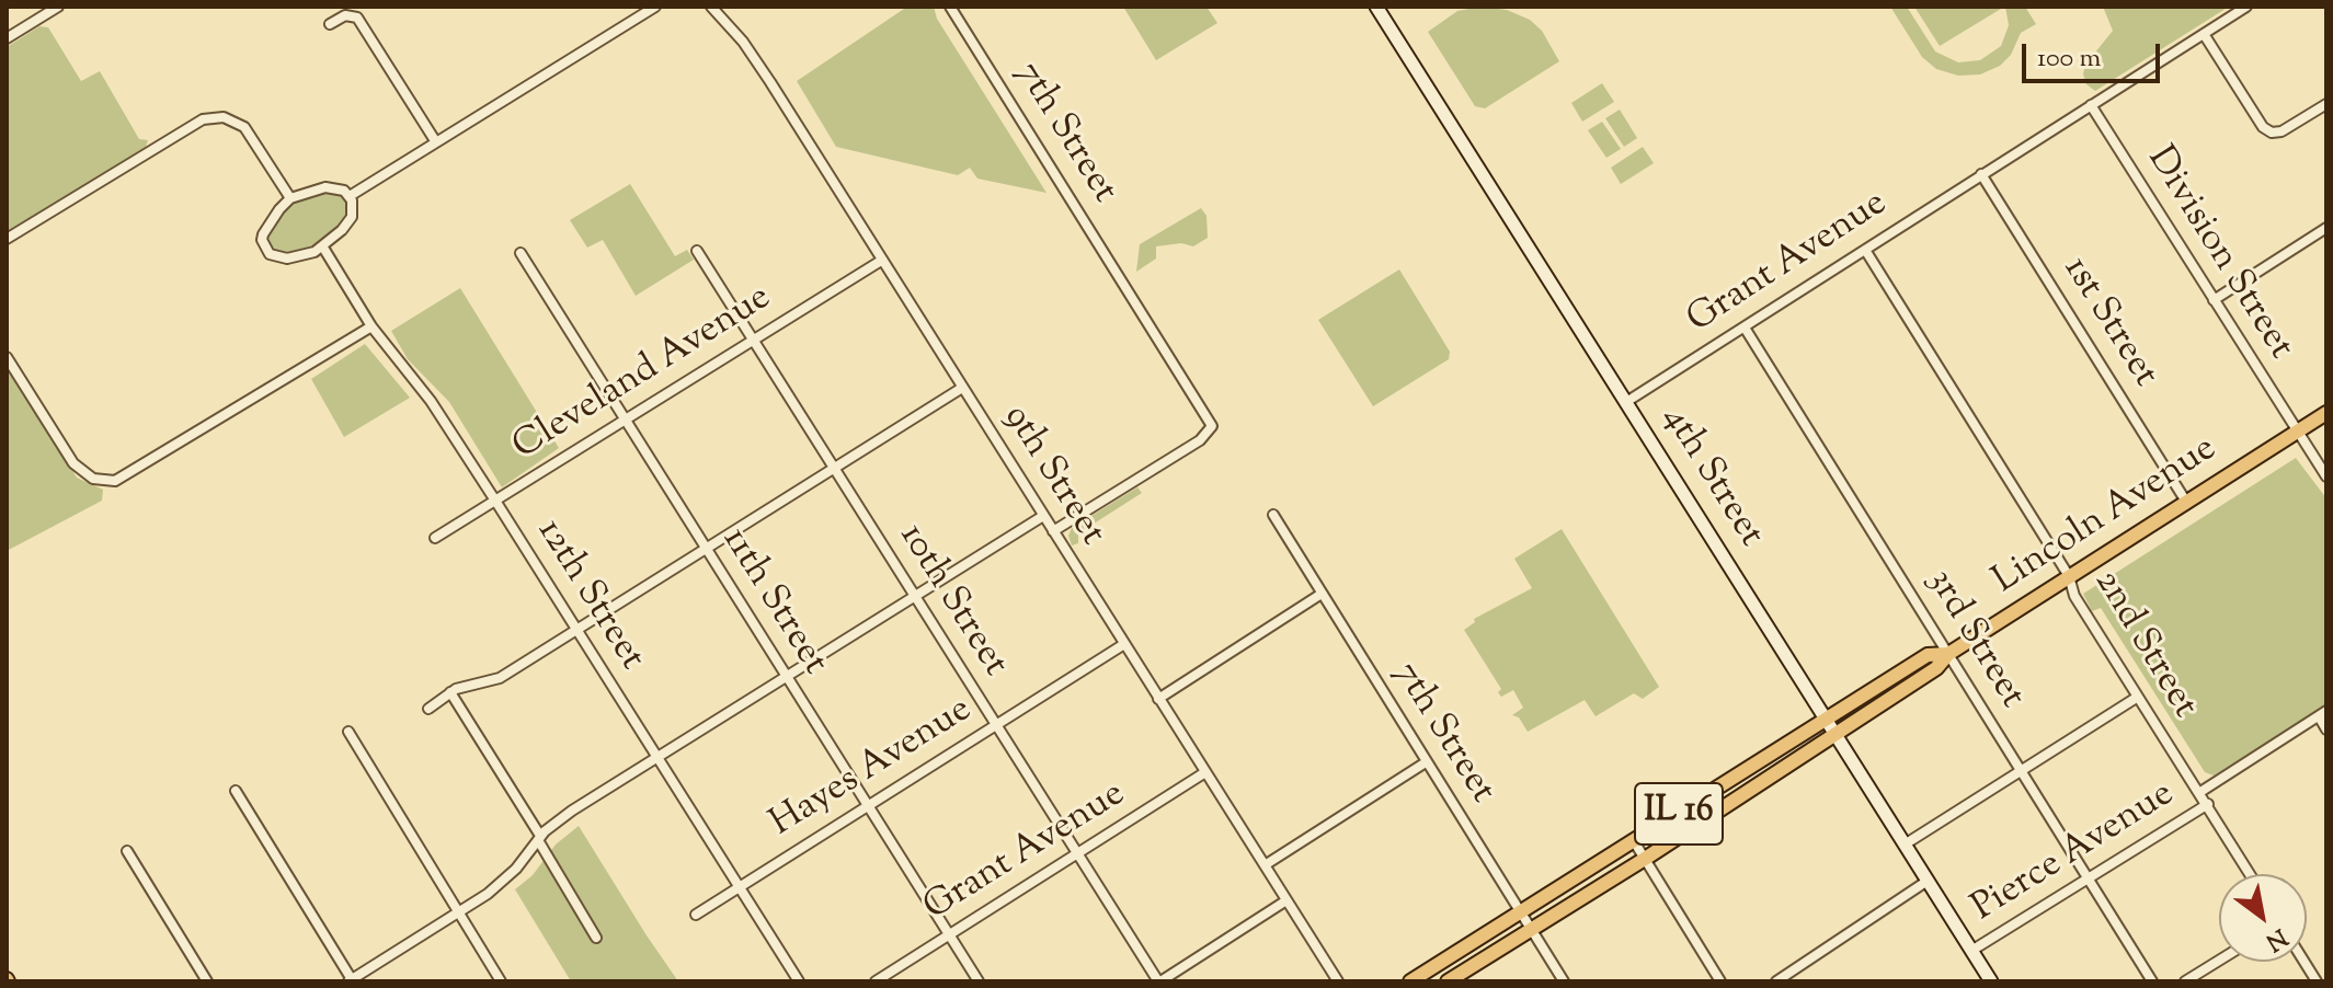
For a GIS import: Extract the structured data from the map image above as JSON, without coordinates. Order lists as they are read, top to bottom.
{
  "streets": {
    "main road": ["Lincoln Avenue", "IL 16"],
    "street": [
      "7th Street",
      "Division Street",
      "Grant Avenue",
      "1st Street",
      "Cleveland Avenue",
      "9th Street",
      "4th Street",
      "12th Street",
      "10th Street",
      "11th Street",
      "3rd Street",
      "2nd Street",
      "Hayes Avenue",
      "Pierce Avenue"
    ]
  },
  "crossings": [
    ["7th Street", "9th Street"],
    ["7th Street", "Lincoln Avenue"],
    ["Division Street", "Grant Avenue"],
    ["Division Street", "Lincoln Avenue"],
    ["Division Street", "IL 16"],
    ["Grant Avenue", "1st Street"],
    ["Grant Avenue", "9th Street"],
    ["Grant Avenue", "4th Street"],
    ["Grant Avenue", "10th Street"],
    ["Grant Avenue", "11th Street"],
    ["Grant Avenue", "3rd Street"],
    ["Grant Avenue", "2nd Street"],
    ["1st Street", "Lincoln Avenue"],
    ["Cleveland Avenue", "9th Street"],
    ["Cleveland Avenue", "12th Street"],
    ["Cleveland Avenue", "10th Street"],
    ["Cleveland Avenue", "11th Street"],
    ["9th Street", "Hayes Avenue"],
    ["4th Street", "Lincoln Avenue"],
    ["4th Street", "Pierce Avenue"],
    ["Lincoln Avenue", "3rd Street"],
    ["Lincoln Avenue", "2nd Street"],
    ["Lincoln Avenue", "IL 16"],
    ["12th Street", "Hayes Avenue"],
    ["10th Street", "Hayes Avenue"],
    ["11th Street", "Hayes Avenue"],
    ["3rd Street", "Pierce Avenue"],
    ["2nd Street", "Pierce Avenue"]
  ],
  "scale_bar": "100 m",
  "north": "bottom right"
}
